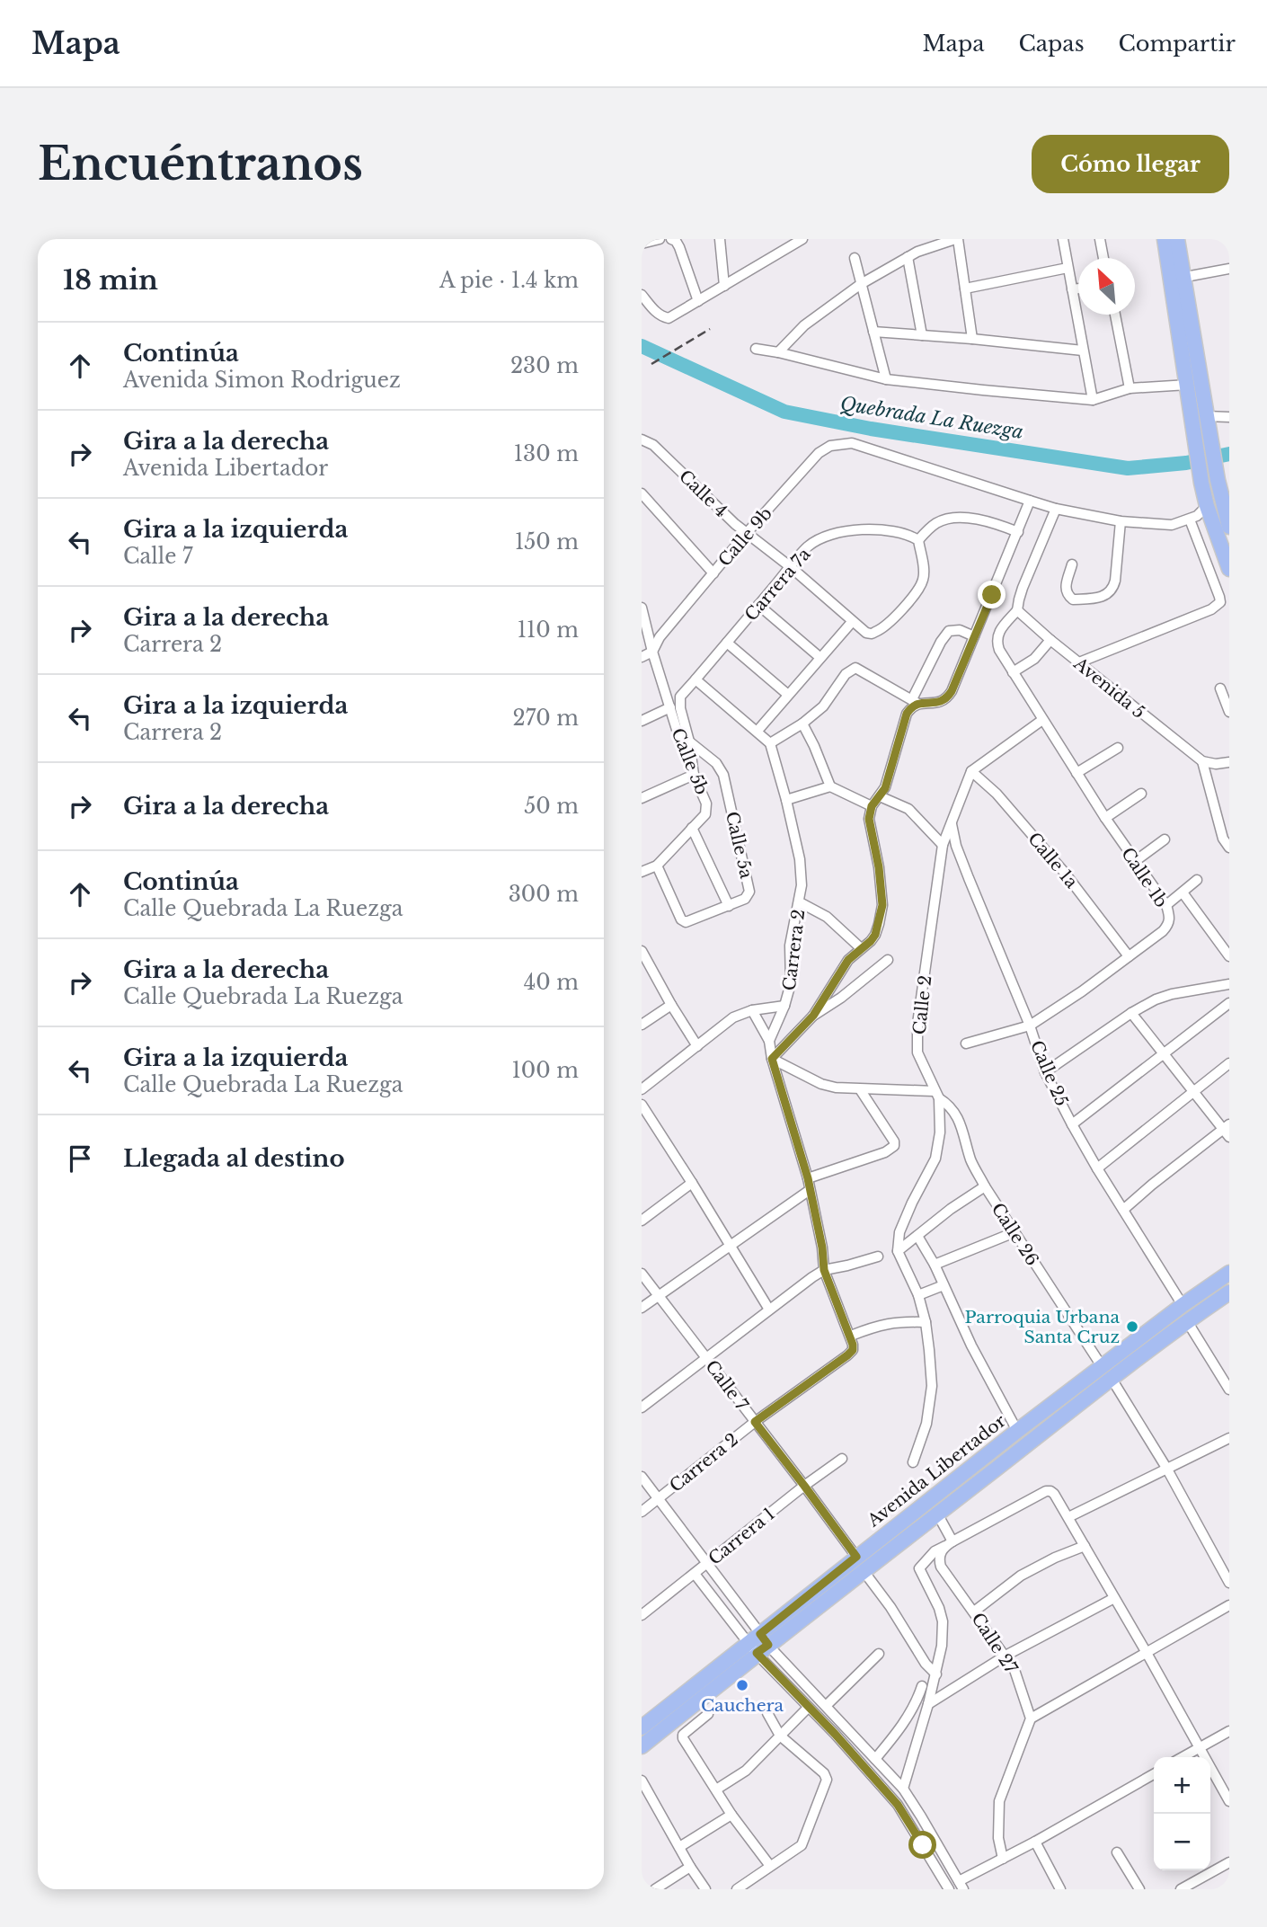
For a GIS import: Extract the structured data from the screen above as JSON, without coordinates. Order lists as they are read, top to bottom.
{
  "streets": {
    "main road": ["Avenida Libertador"],
    "street": [
      "Calle 4",
      "Calle 9b",
      "Carrera 7a",
      "Avenida 5",
      "Calle 5b",
      "Calle 5a",
      "Calle 1a",
      "Calle 1b",
      "Carrera 2",
      "Calle 2",
      "Calle 25",
      "Calle 26",
      "Calle 7",
      "Carrera 1",
      "Calle 27"
    ]
  },
  "crossings": [
    ["Calle 4", "Calle 9b"],
    ["Calle 4", "Carrera 7a"],
    ["Calle 9b", "Calle 5b"],
    ["Carrera 7a", "Calle 5b"],
    ["Carrera 7a", "Calle 5a"],
    ["Carrera 7a", "Carrera 2"],
    ["Avenida 5", "Calle 1b"],
    ["Calle 1a", "Calle 1b"],
    ["Calle 1a", "Calle 2"],
    ["Calle 1b", "Calle 25"],
    ["Carrera 2", "Calle 7"],
    ["Calle 2", "Calle 25"],
    ["Calle 2", "Calle 26"],
    ["Calle 25", "Avenida Libertador"],
    ["Calle 26", "Avenida Libertador"],
    ["Calle 7", "Avenida Libertador"],
    ["Calle 7", "Carrera 1"],
    ["Avenida Libertador", "Calle 27"]
  ],
  "water": ["Quebrada La Ruezga"],
  "places": ["Parroquia Urbana Santa Cruz", "Cauchera"],
  "north": "top left",
  "page": {
    "header": "Mapa",
    "nav": ["Mapa", "Capas", "Compartir"],
    "buttons": "Cómo llegar",
    "title": "Encuéntranos",
    "heading": ["18 min", "A pie · 1.4 km"],
    "list": [
      ["Continúa", "Avenida Simon Rodriguez", "230 m"],
      ["Gira a la derecha", "Avenida Libertador", "130 m"],
      ["Gira a la izquierda", "Calle 7", "150 m"],
      ["Gira a la derecha", "Carrera 2", "110 m"],
      ["Gira a la izquierda", "Carrera 2", "270 m"],
      ["Gira a la derecha", "50 m"],
      ["Continúa", "Calle Quebrada La Ruezga", "300 m"],
      ["Gira a la derecha", "Calle Quebrada La Ruezga", "40 m"],
      ["Gira a la izquierda", "Calle Quebrada La Ruezga", "100 m"],
      "Llegada al destino"
    ],
    "map_buttons": ["+", "−"]
  }
}
